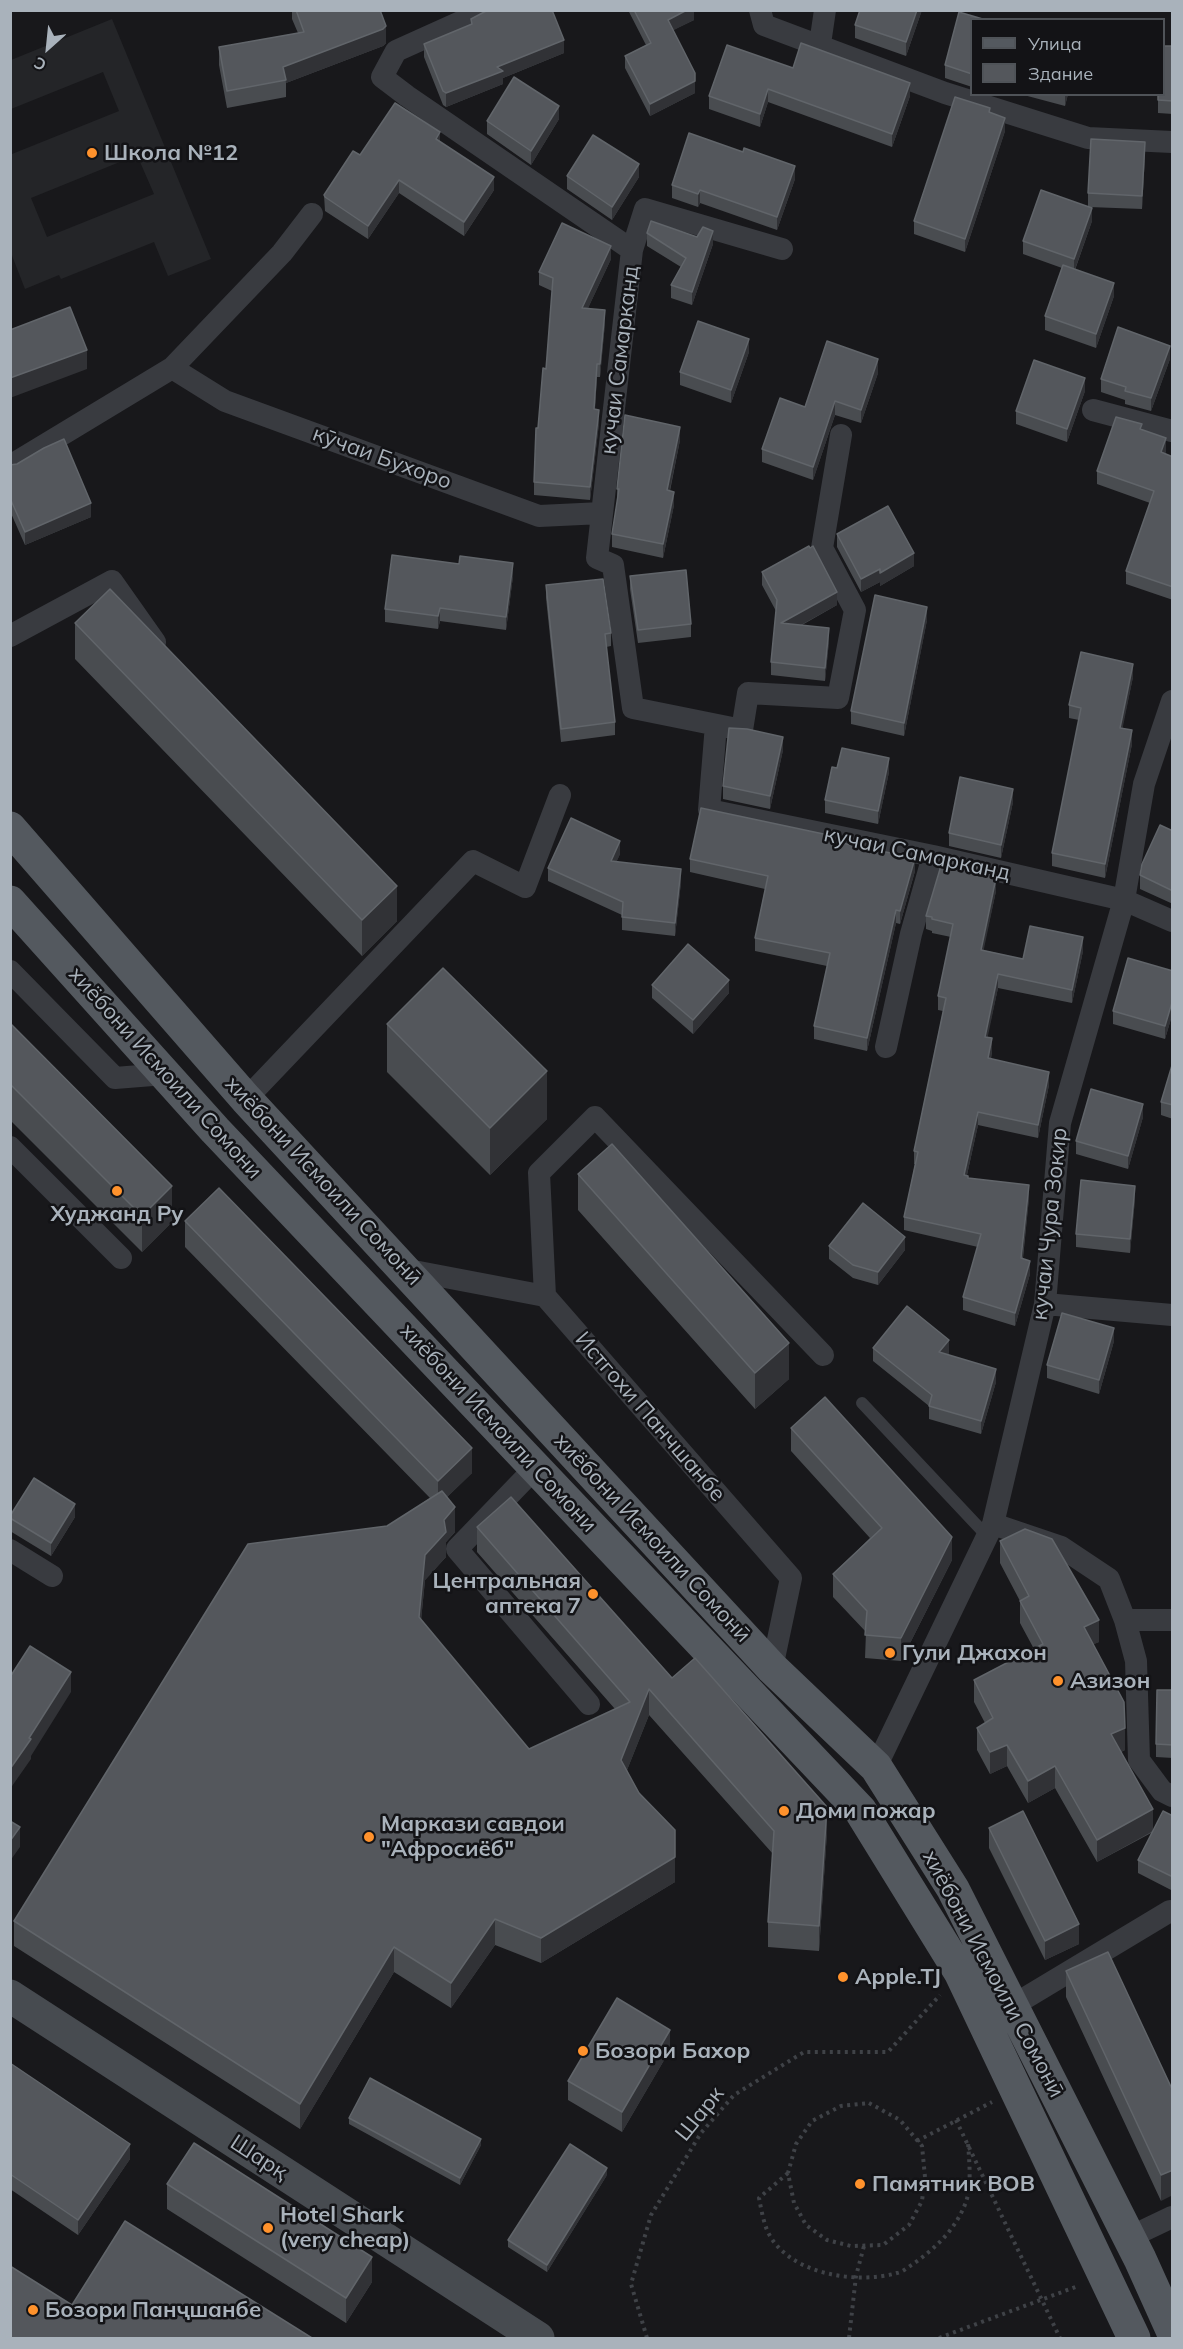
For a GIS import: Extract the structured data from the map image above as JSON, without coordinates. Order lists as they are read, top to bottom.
{
  "streets": {
    "main road": ["хиёбони Исмоили Сомони", "хиёбони Исмоили Сомонӣ", "Шарқ"],
    "street": [
      "кучаи Самарканд",
      "кӯчаи Бухоро",
      "кучаи Чура Зокир",
      "Истгохи Панчшанбе"
    ],
    "path": ["Шарк"]
  },
  "crossings": [
    ["кучаи Самарканд", "кӯчаи Бухоро"],
    ["кучаи Самарканд", "кучаи Чура Зокир"],
    ["хиёбони Исмоили Сомони", "хиёбони Исмоили Сомонӣ"],
    ["хиёбони Исмоили Сомони", "Шарк"],
    ["хиёбони Исмоили Сомонӣ", "кучаи Чура Зокир"],
    ["хиёбони Исмоили Сомонӣ", "Истгохи Панчшанбе"],
    ["хиёбони Исмоили Сомонӣ", "Шарк"]
  ],
  "places": [
    "Школа №12",
    "Худжанд Ру",
    "Центральная аптека 7",
    "Гули Джахон",
    "Азизон",
    "Доми пожар",
    "Маркази савдои \"Афросиёб\"",
    "Apple.TJ",
    "Бозори Бахор",
    "Памятник ВОВ",
    "Hotel Shark (very cheap)",
    "Бозори Панҷшанбе"
  ],
  "legend": ["Улица", "Здание"],
  "north": "bottom left"
}
